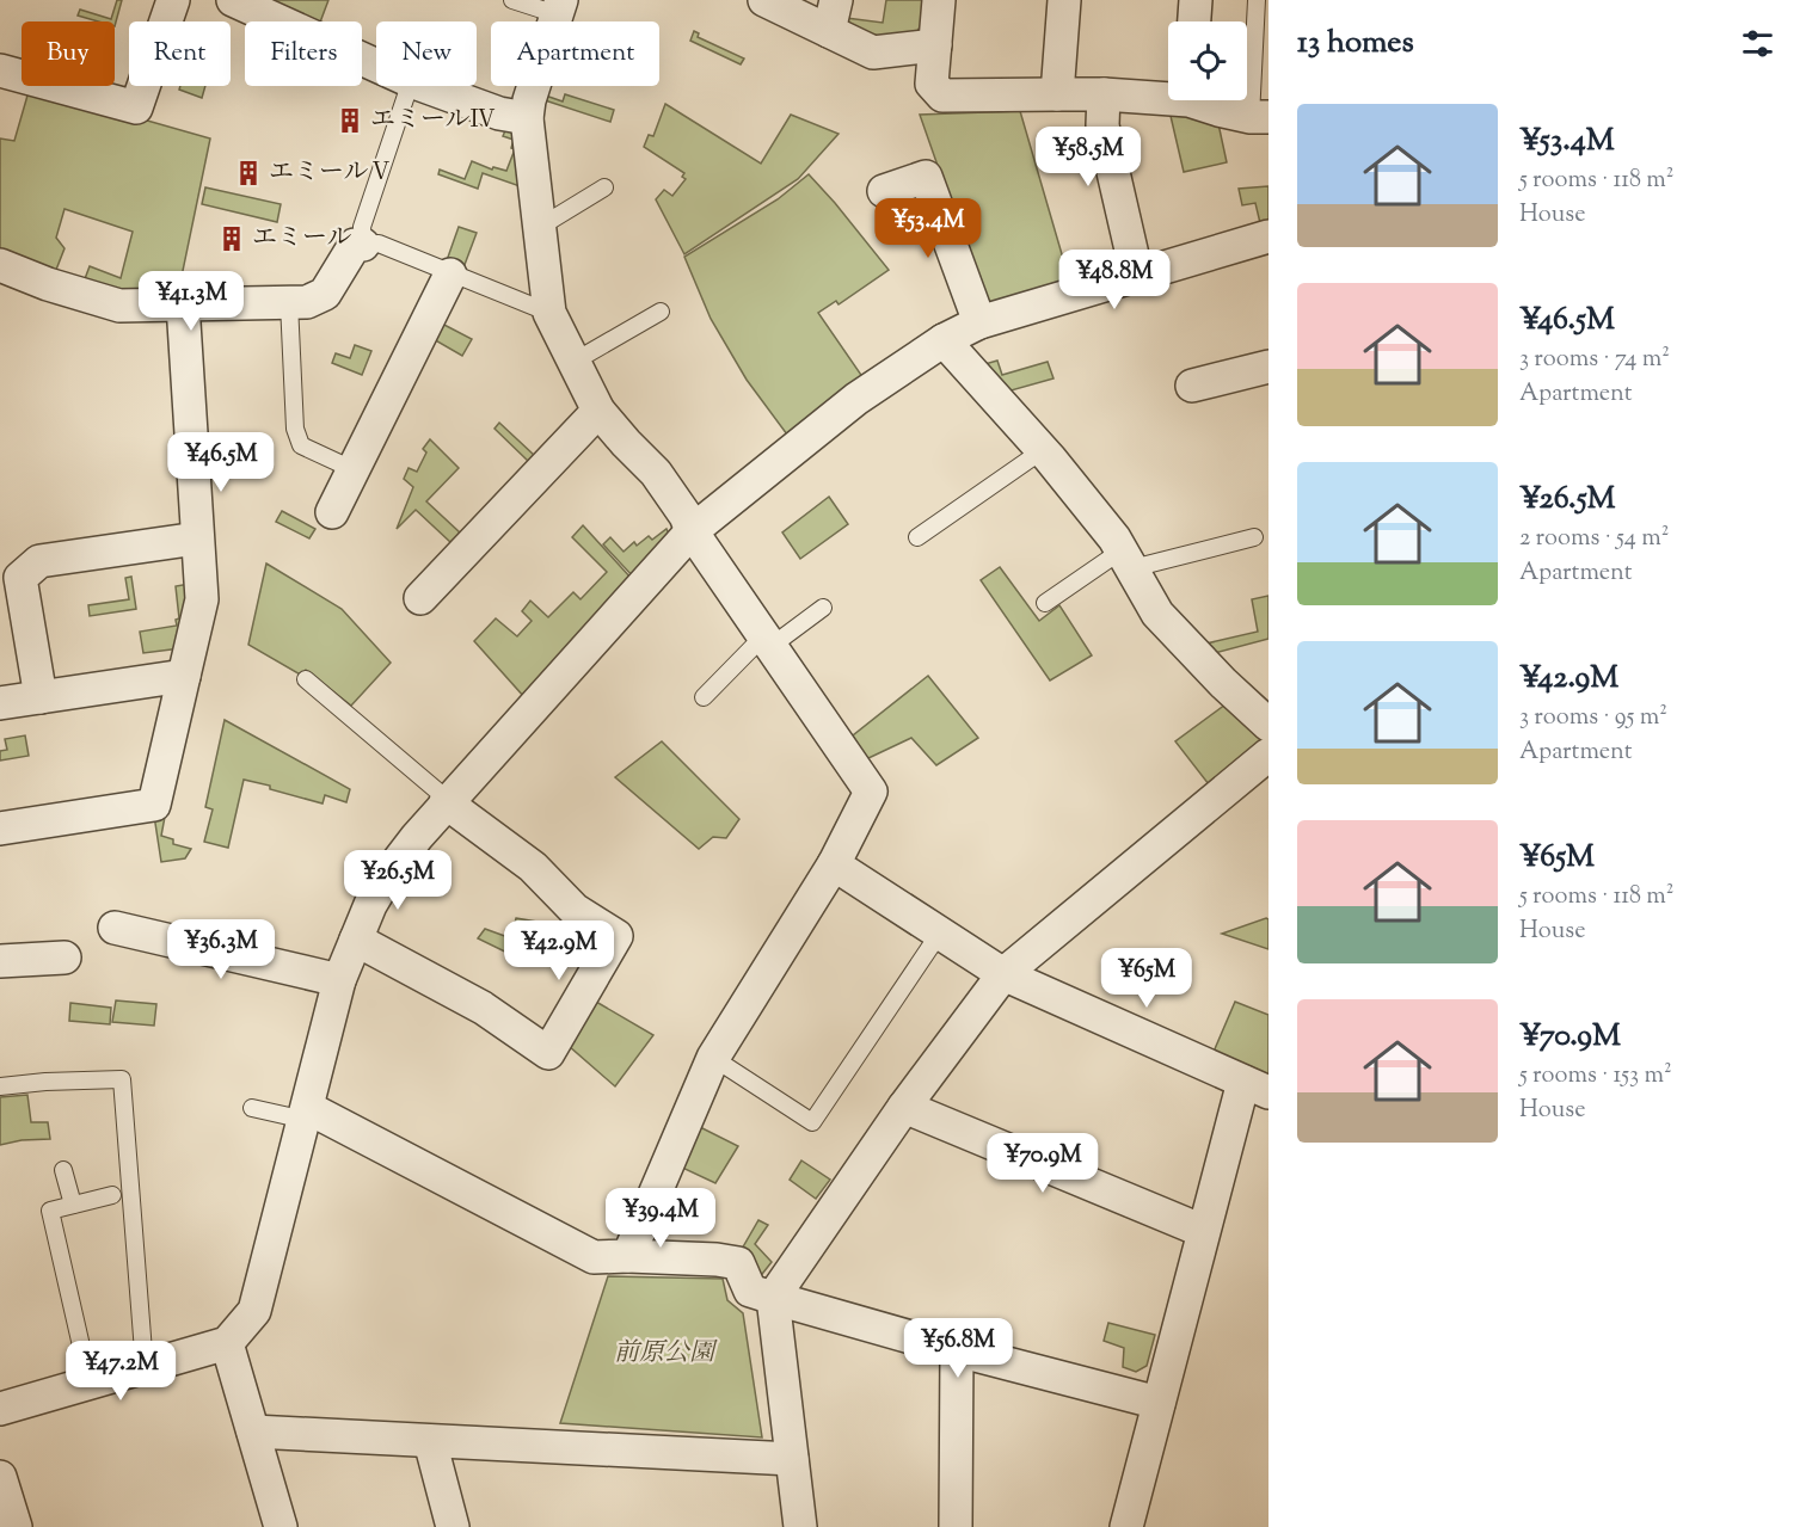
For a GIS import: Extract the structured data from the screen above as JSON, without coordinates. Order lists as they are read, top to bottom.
{
  "parks": ["前原公園"],
  "places": {
    "building": ["エミールⅣ", "エミールⅤ", "エミール"]
  },
  "page": {
    "heading": "13 homes",
    "chip": [
      "Buy",
      "Rent",
      "Filters",
      "New",
      "Apartment"
    ],
    "list": [
      {
        "name": "¥53.4M",
        "note": "5 rooms · 118 m² · House"
      },
      {
        "name": "¥46.5M",
        "note": "3 rooms · 74 m² · Apartment"
      },
      {
        "name": "¥26.5M",
        "note": "2 rooms · 54 m² · Apartment"
      },
      {
        "name": "¥42.9M",
        "note": "3 rooms · 95 m² · Apartment"
      },
      {
        "name": "¥65M",
        "note": "5 rooms · 118 m² · House"
      },
      {
        "name": "¥70.9M",
        "note": "5 rooms · 153 m² · House"
      }
    ],
    "price": [
      "¥58.5M",
      "¥53.4M",
      "¥48.8M",
      "¥41.3M",
      "¥46.5M",
      "¥26.5M",
      "¥36.3M",
      "¥42.9M",
      "¥65M",
      "¥70.9M",
      "¥39.4M",
      "¥56.8M",
      "¥47.2M"
    ]
  }
}
